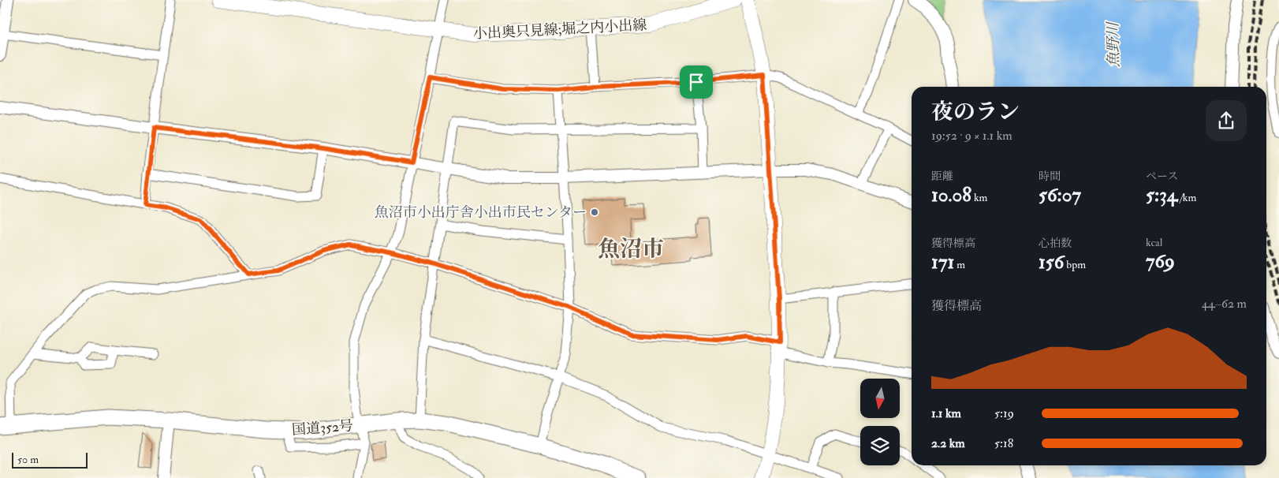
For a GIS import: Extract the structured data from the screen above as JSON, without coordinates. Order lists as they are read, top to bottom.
{
  "streets": {
    "highway": ["国道352号"],
    "main road": ["小出奥只見線;堀之内小出線"]
  },
  "districts": ["魚沼市"],
  "water": ["魚野川"],
  "places": ["魚沼市小出庁舎小出市民センター"],
  "scale_bar": "50 m",
  "north": "bottom",
  "page": {
    "heading": ["夜のラン", "19:52 · 9 × 1.1 km"],
    "stats": [
      ["距離", "10.08 km"],
      ["時間", "56:07"],
      ["ペース", "5:34 /km"],
      ["獲得標高", "171 m"],
      ["心拍数", "156 bpm"],
      ["kcal", "769"]
    ],
    "chart": ["獲得標高", "44–62 m"],
    "list": [
      {
        "name": "1.1 km",
        "note": "5:19"
      },
      {
        "name": "2.2 km",
        "note": "5:18"
      }
    ],
    "scale": "50 m"
  }
}
